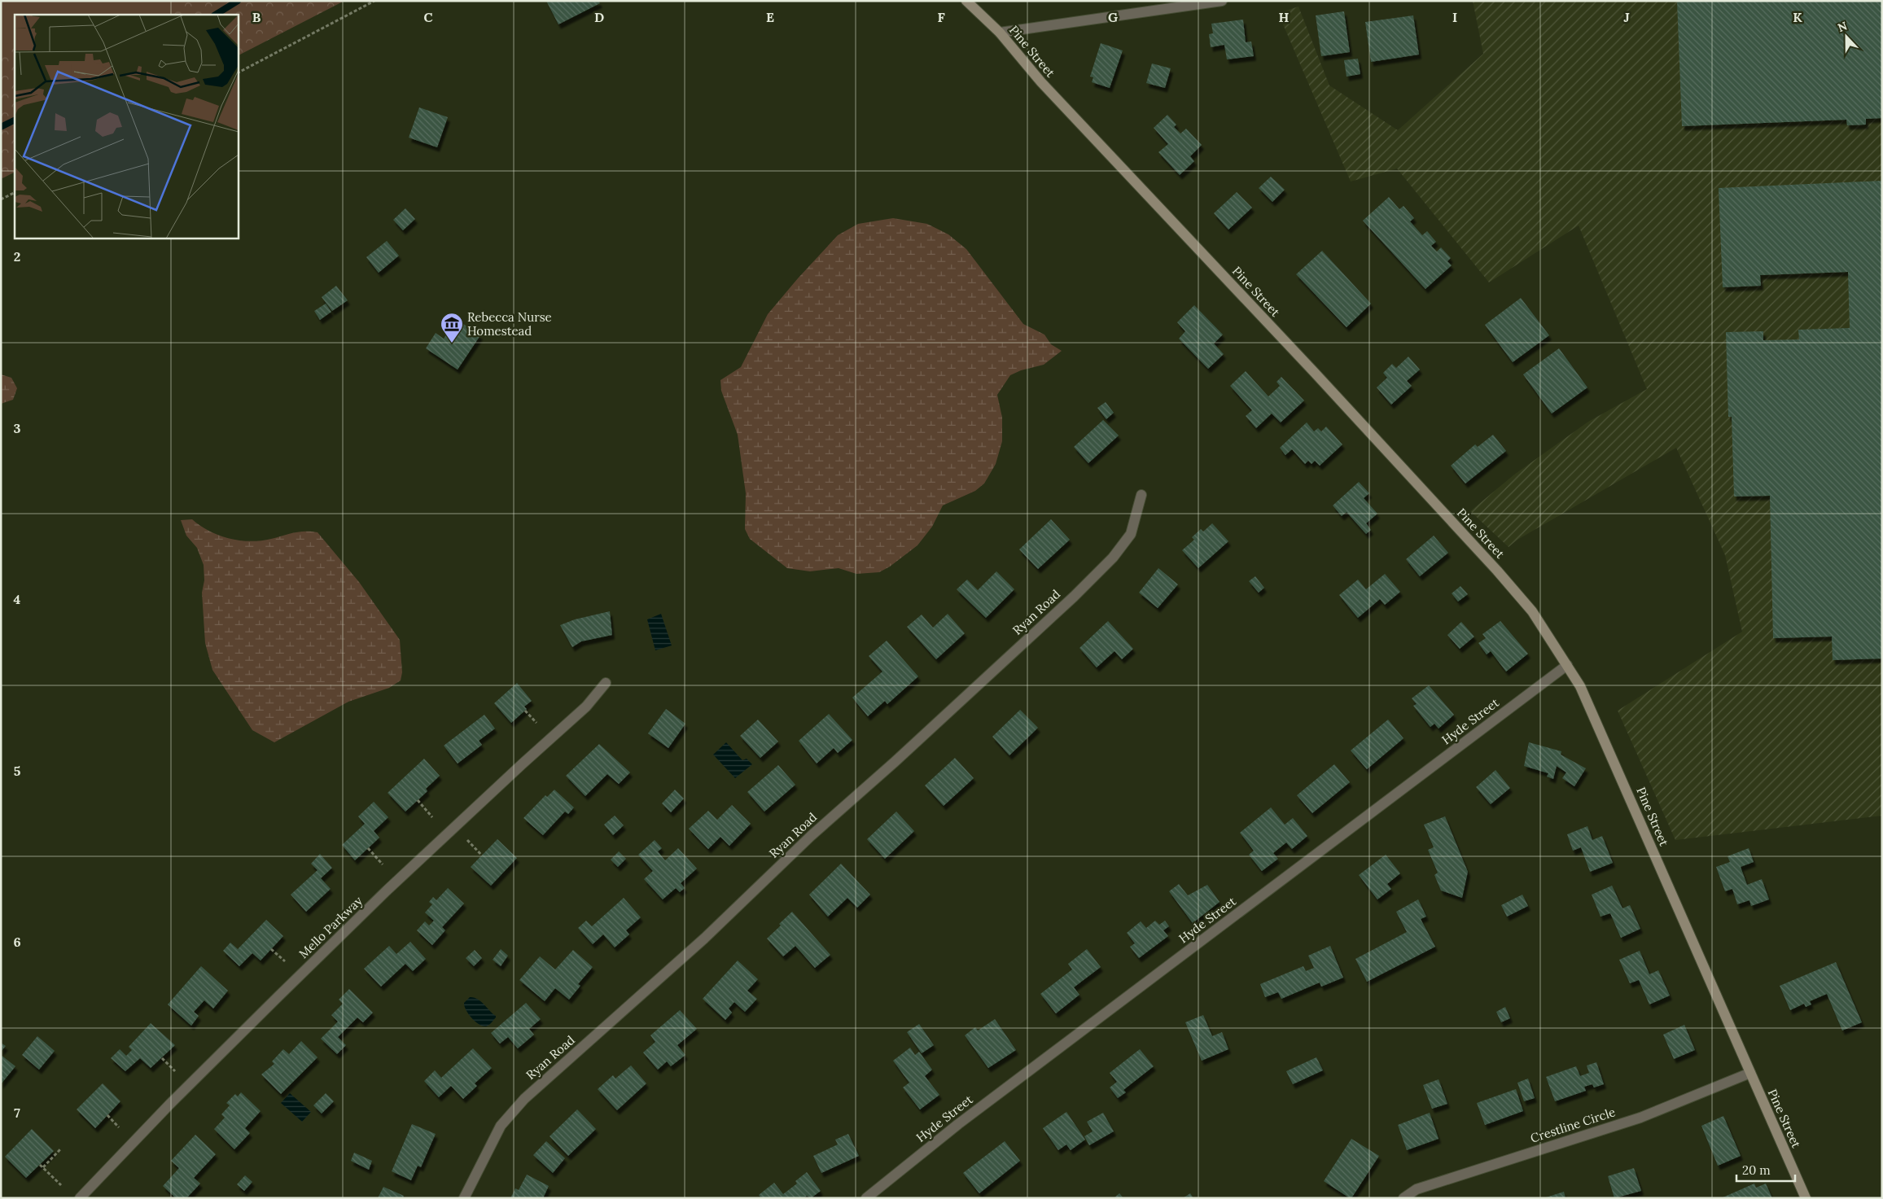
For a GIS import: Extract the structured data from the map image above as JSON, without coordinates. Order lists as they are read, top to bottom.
{
  "streets": {
    "street": [
      "Pine Street",
      "Ryan Road",
      "Hyde Street",
      "Mello Parkway",
      "Crestline Circle"
    ]
  },
  "crossings": [
    ["Pine Street", "Hyde Street"],
    ["Pine Street", "Crestline Circle"]
  ],
  "places": {
    "museum": ["Rebecca Nurse Homestead"]
  },
  "scale_bar": "20 m",
  "north": "top",
  "grid": {
    "columns": [
      "B",
      "C",
      "D",
      "E",
      "F",
      "G",
      "H",
      "I",
      "J",
      "K"
    ],
    "rows": [
      "2",
      "3",
      "4",
      "5",
      "6",
      "7"
    ]
  }
}
